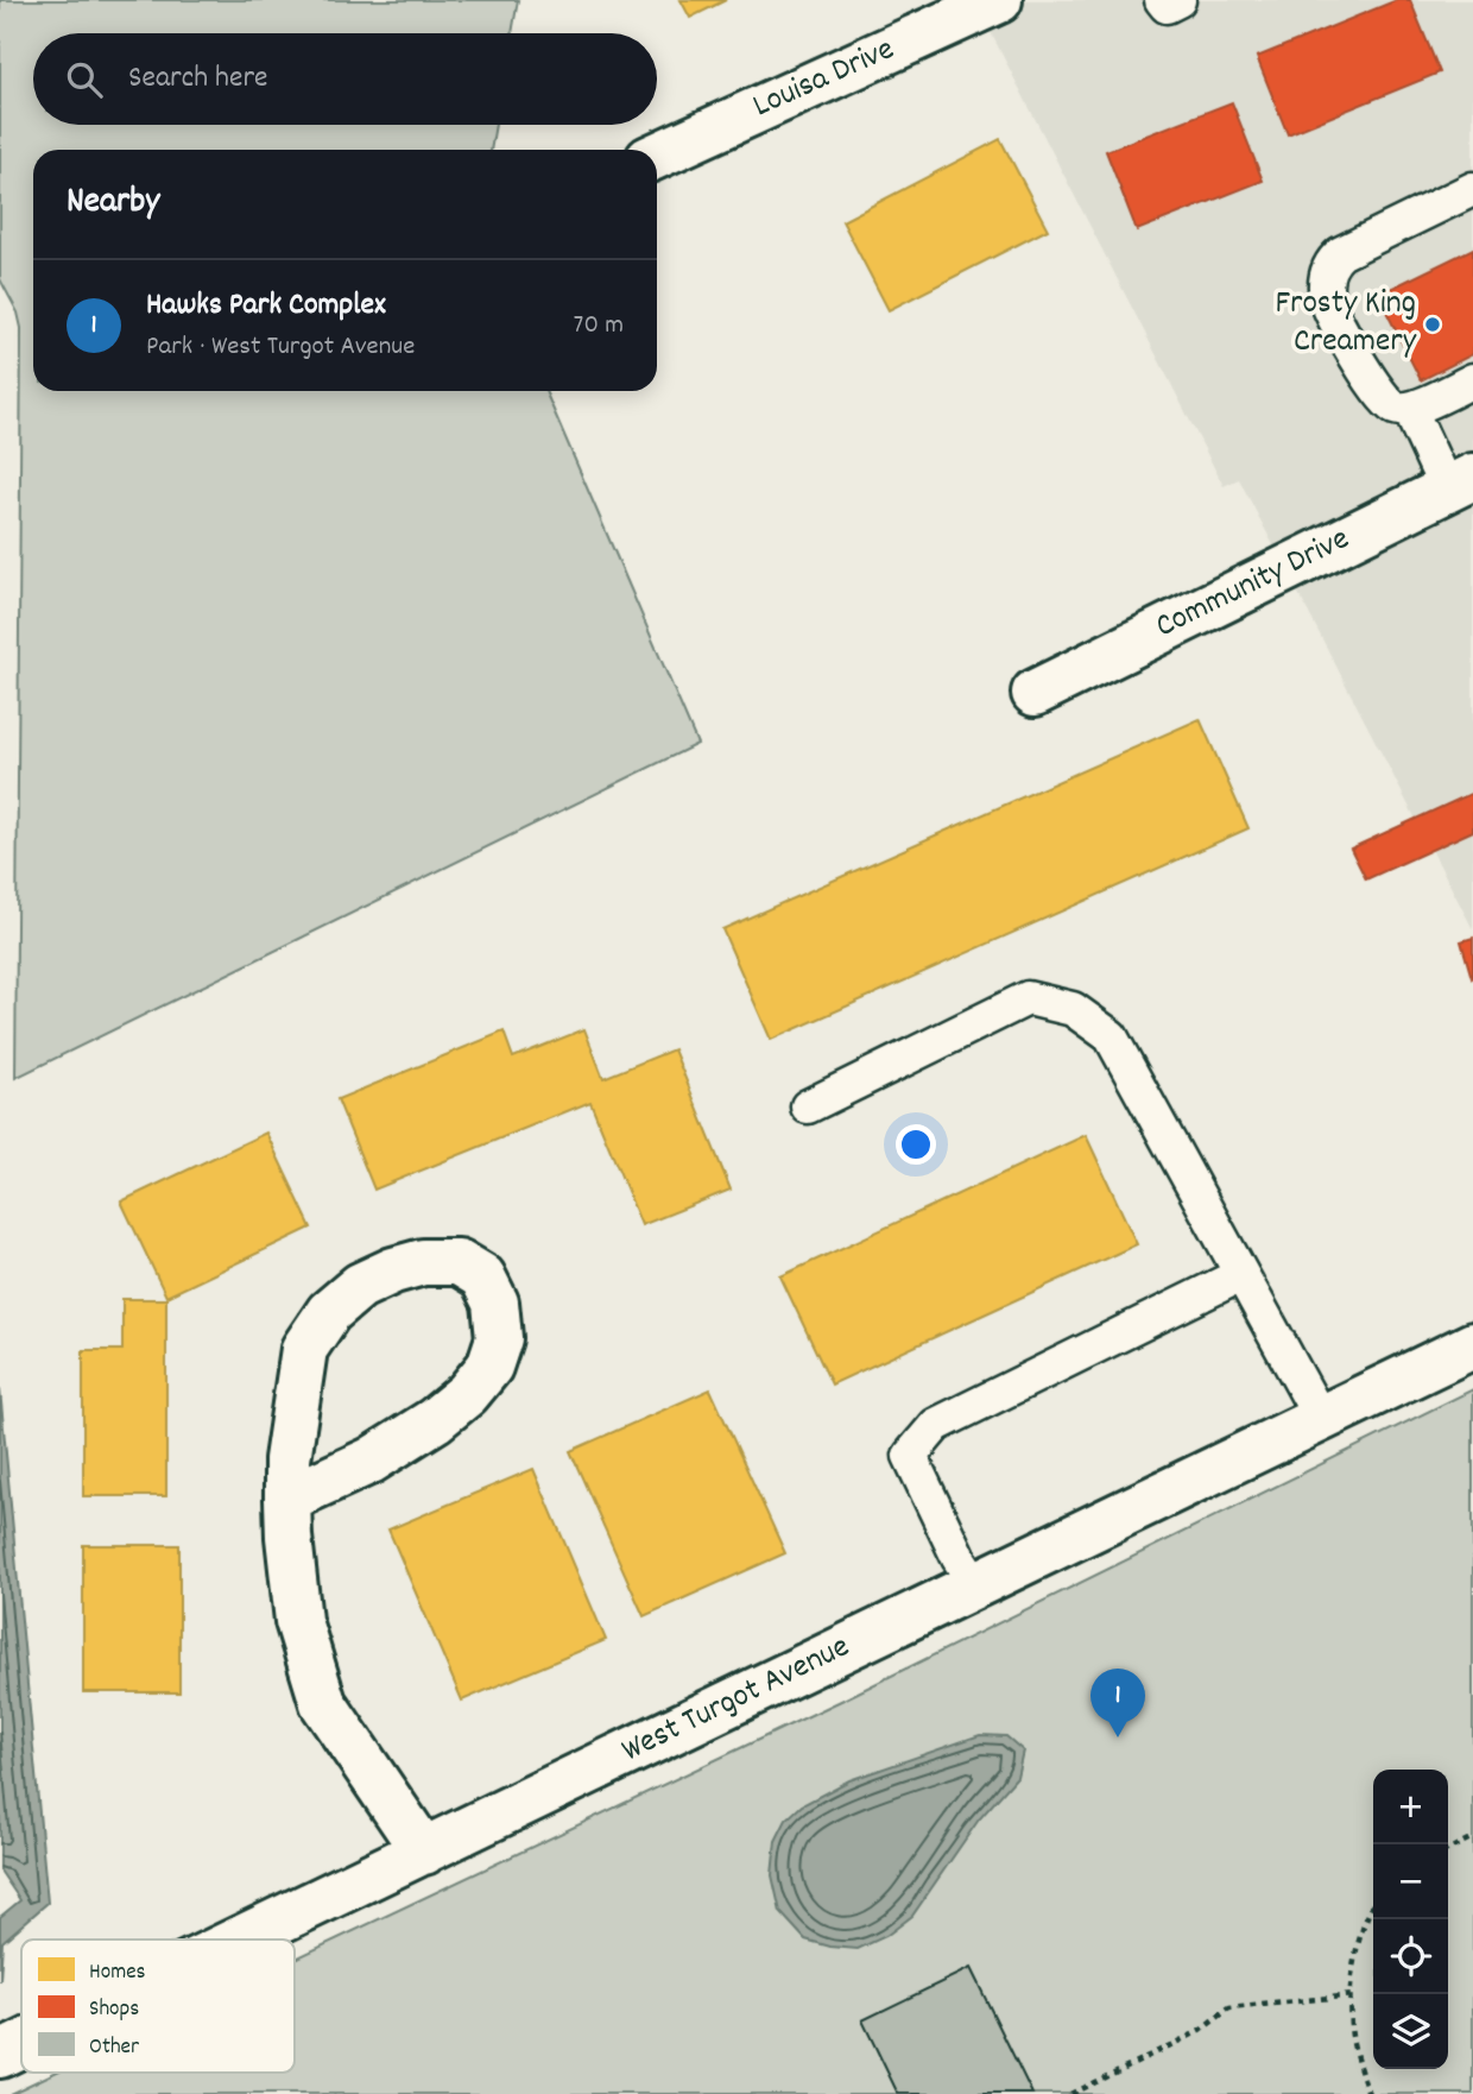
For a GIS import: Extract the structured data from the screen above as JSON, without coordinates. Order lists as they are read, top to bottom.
{
  "streets": {
    "street": ["Louisa Drive", "Community Drive", "West Turgot Avenue"]
  },
  "places": ["Frosty King Creamery"],
  "legend": ["Homes", "Shops", "Other"],
  "page": {
    "search": "Search here",
    "heading": "Nearby",
    "list": [
      {
        "mark": "1",
        "name": "Hawks Park Complex",
        "note": "Park · West Turgot Avenue",
        "value": "70 m"
      }
    ],
    "pins": "1",
    "map_buttons": ["+", "−"]
  }
}
